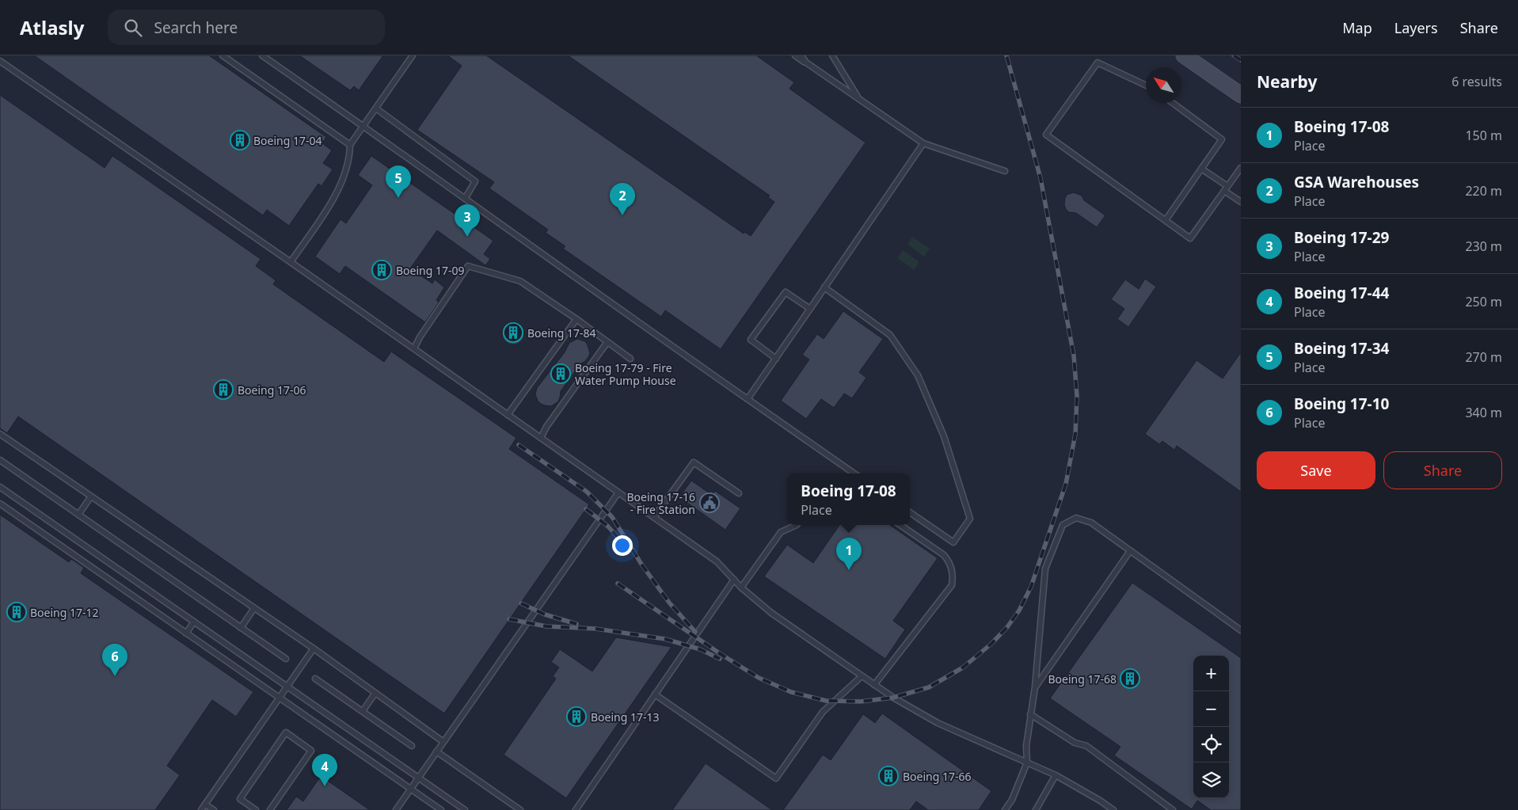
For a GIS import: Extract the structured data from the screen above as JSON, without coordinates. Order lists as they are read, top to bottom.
{
  "places": {
    "building": [
      "Boeing 17-04",
      "Boeing 17-09",
      "Boeing 17-84",
      "Boeing 17-79 - Fire Water Pump House",
      "Boeing 17-06",
      "Boeing 17-12",
      "Boeing 17-68",
      "Boeing 17-13",
      "Boeing 17-66"
    ],
    "public building": ["Boeing 17-16 - Fire Station"]
  },
  "north": "top left",
  "page": {
    "header": "Atlasly",
    "search": "Search here",
    "nav": ["Map", "Layers", "Share"],
    "heading": ["Nearby", "6 results"],
    "list": [
      {
        "mark": "1",
        "name": "Boeing 17-08",
        "note": "Place",
        "value": "150 m"
      },
      {
        "mark": "2",
        "name": "GSA Warehouses",
        "note": "Place",
        "value": "220 m"
      },
      {
        "mark": "3",
        "name": "Boeing 17-29",
        "note": "Place",
        "value": "230 m"
      },
      {
        "mark": "4",
        "name": "Boeing 17-44",
        "note": "Place",
        "value": "250 m"
      },
      {
        "mark": "5",
        "name": "Boeing 17-34",
        "note": "Place",
        "value": "270 m"
      },
      {
        "mark": "6",
        "name": "Boeing 17-10",
        "note": "Place",
        "value": "340 m"
      }
    ],
    "pins": [
      "5",
      "2",
      "3",
      "1",
      "6",
      "4"
    ],
    "buttons": ["Save", "Share"],
    "popup": ["Boeing 17-08", "Place"],
    "map_buttons": ["+", "−"]
  }
}
